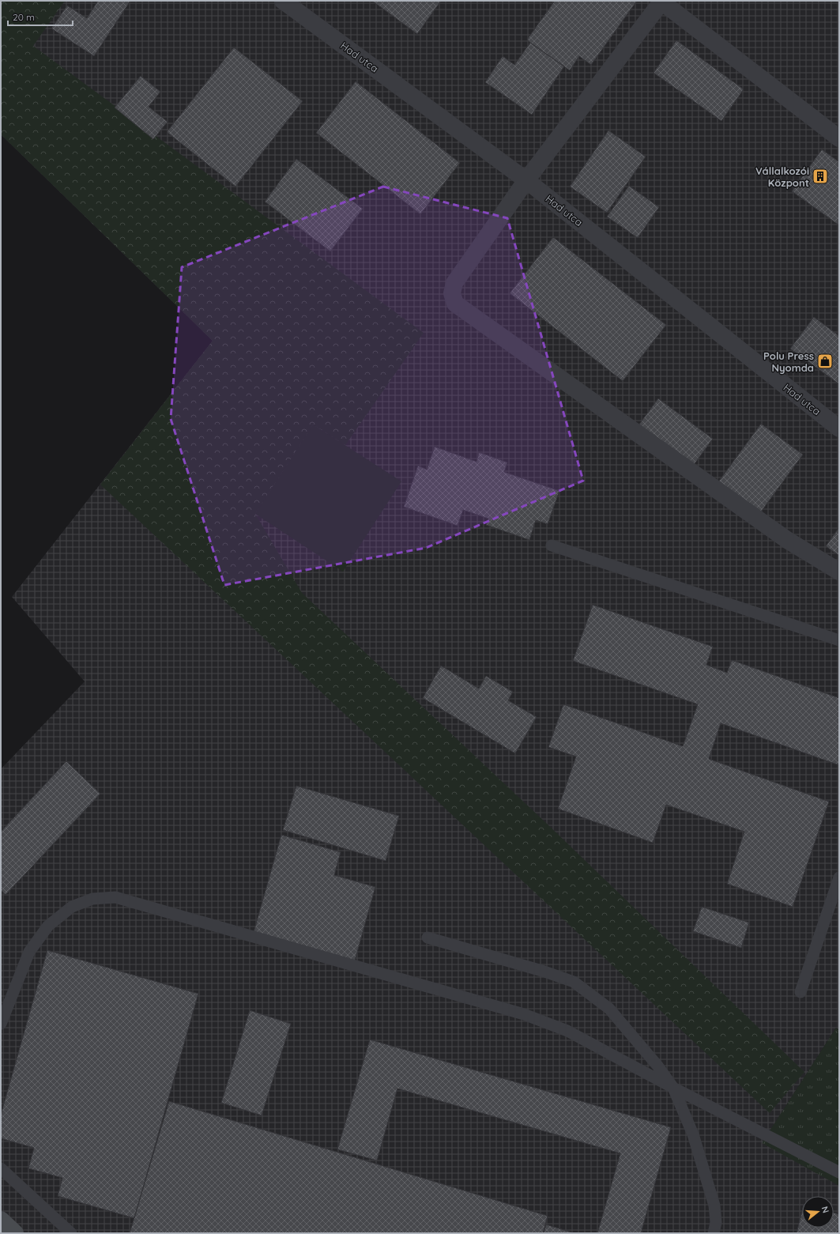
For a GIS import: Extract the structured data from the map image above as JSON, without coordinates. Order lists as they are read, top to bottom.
{
  "streets": {
    "street": ["Had utca"]
  },
  "places": {
    "building": ["Vállalkozói Központ"],
    "shop": ["Polu Press Nyomda"]
  },
  "scale_bar": "20 m",
  "north": "right"
}
